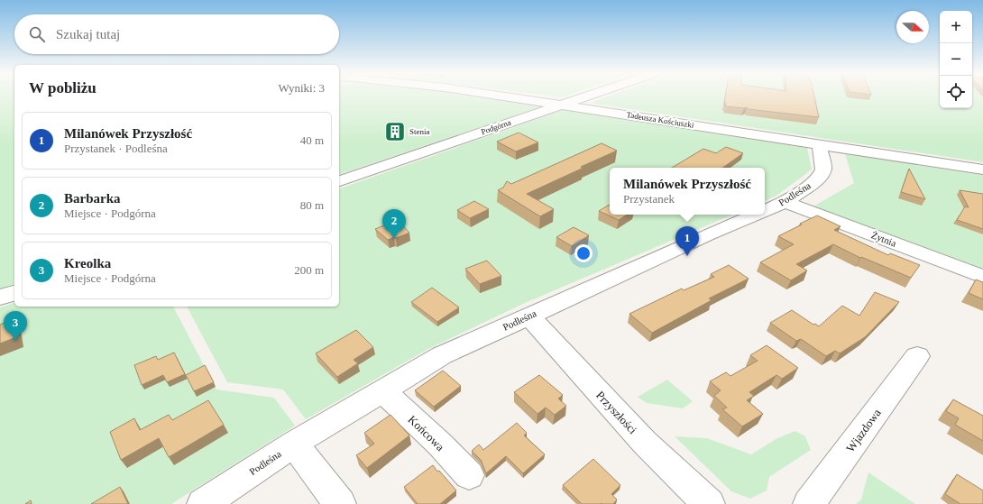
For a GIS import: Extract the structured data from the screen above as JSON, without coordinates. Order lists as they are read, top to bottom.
{
  "streets": {
    "street": [
      "Tadeusza Kościuszki",
      "Podgórna",
      "Podleśna",
      "Żytnia",
      "Przyszłości",
      "Wjazdowa",
      "Końcowa"
    ]
  },
  "crossings": [
    ["Tadeusza Kościuszki", "Podgórna"],
    ["Tadeusza Kościuszki", "Podleśna"],
    ["Podleśna", "Żytnia"],
    ["Podleśna", "Przyszłości"],
    ["Podleśna", "Końcowa"]
  ],
  "places": {
    "building": ["Stenia"]
  },
  "north": "right",
  "page": {
    "map_buttons": ["+", "−"],
    "search": "Szukaj tutaj",
    "heading": ["W pobliżu", "Wyniki: 3"],
    "list": [
      {
        "mark": "1",
        "name": "Milanówek Przyszłość",
        "note": "Przystanek · Podleśna",
        "value": "40 m"
      },
      {
        "mark": "2",
        "name": "Barbarka",
        "note": "Miejsce · Podgórna",
        "value": "80 m"
      },
      {
        "mark": "3",
        "name": "Kreolka",
        "note": "Miejsce · Podgórna",
        "value": "200 m"
      }
    ],
    "popup": ["Milanówek Przyszłość", "Przystanek"],
    "pins": ["2", "1", "3"]
  }
}
